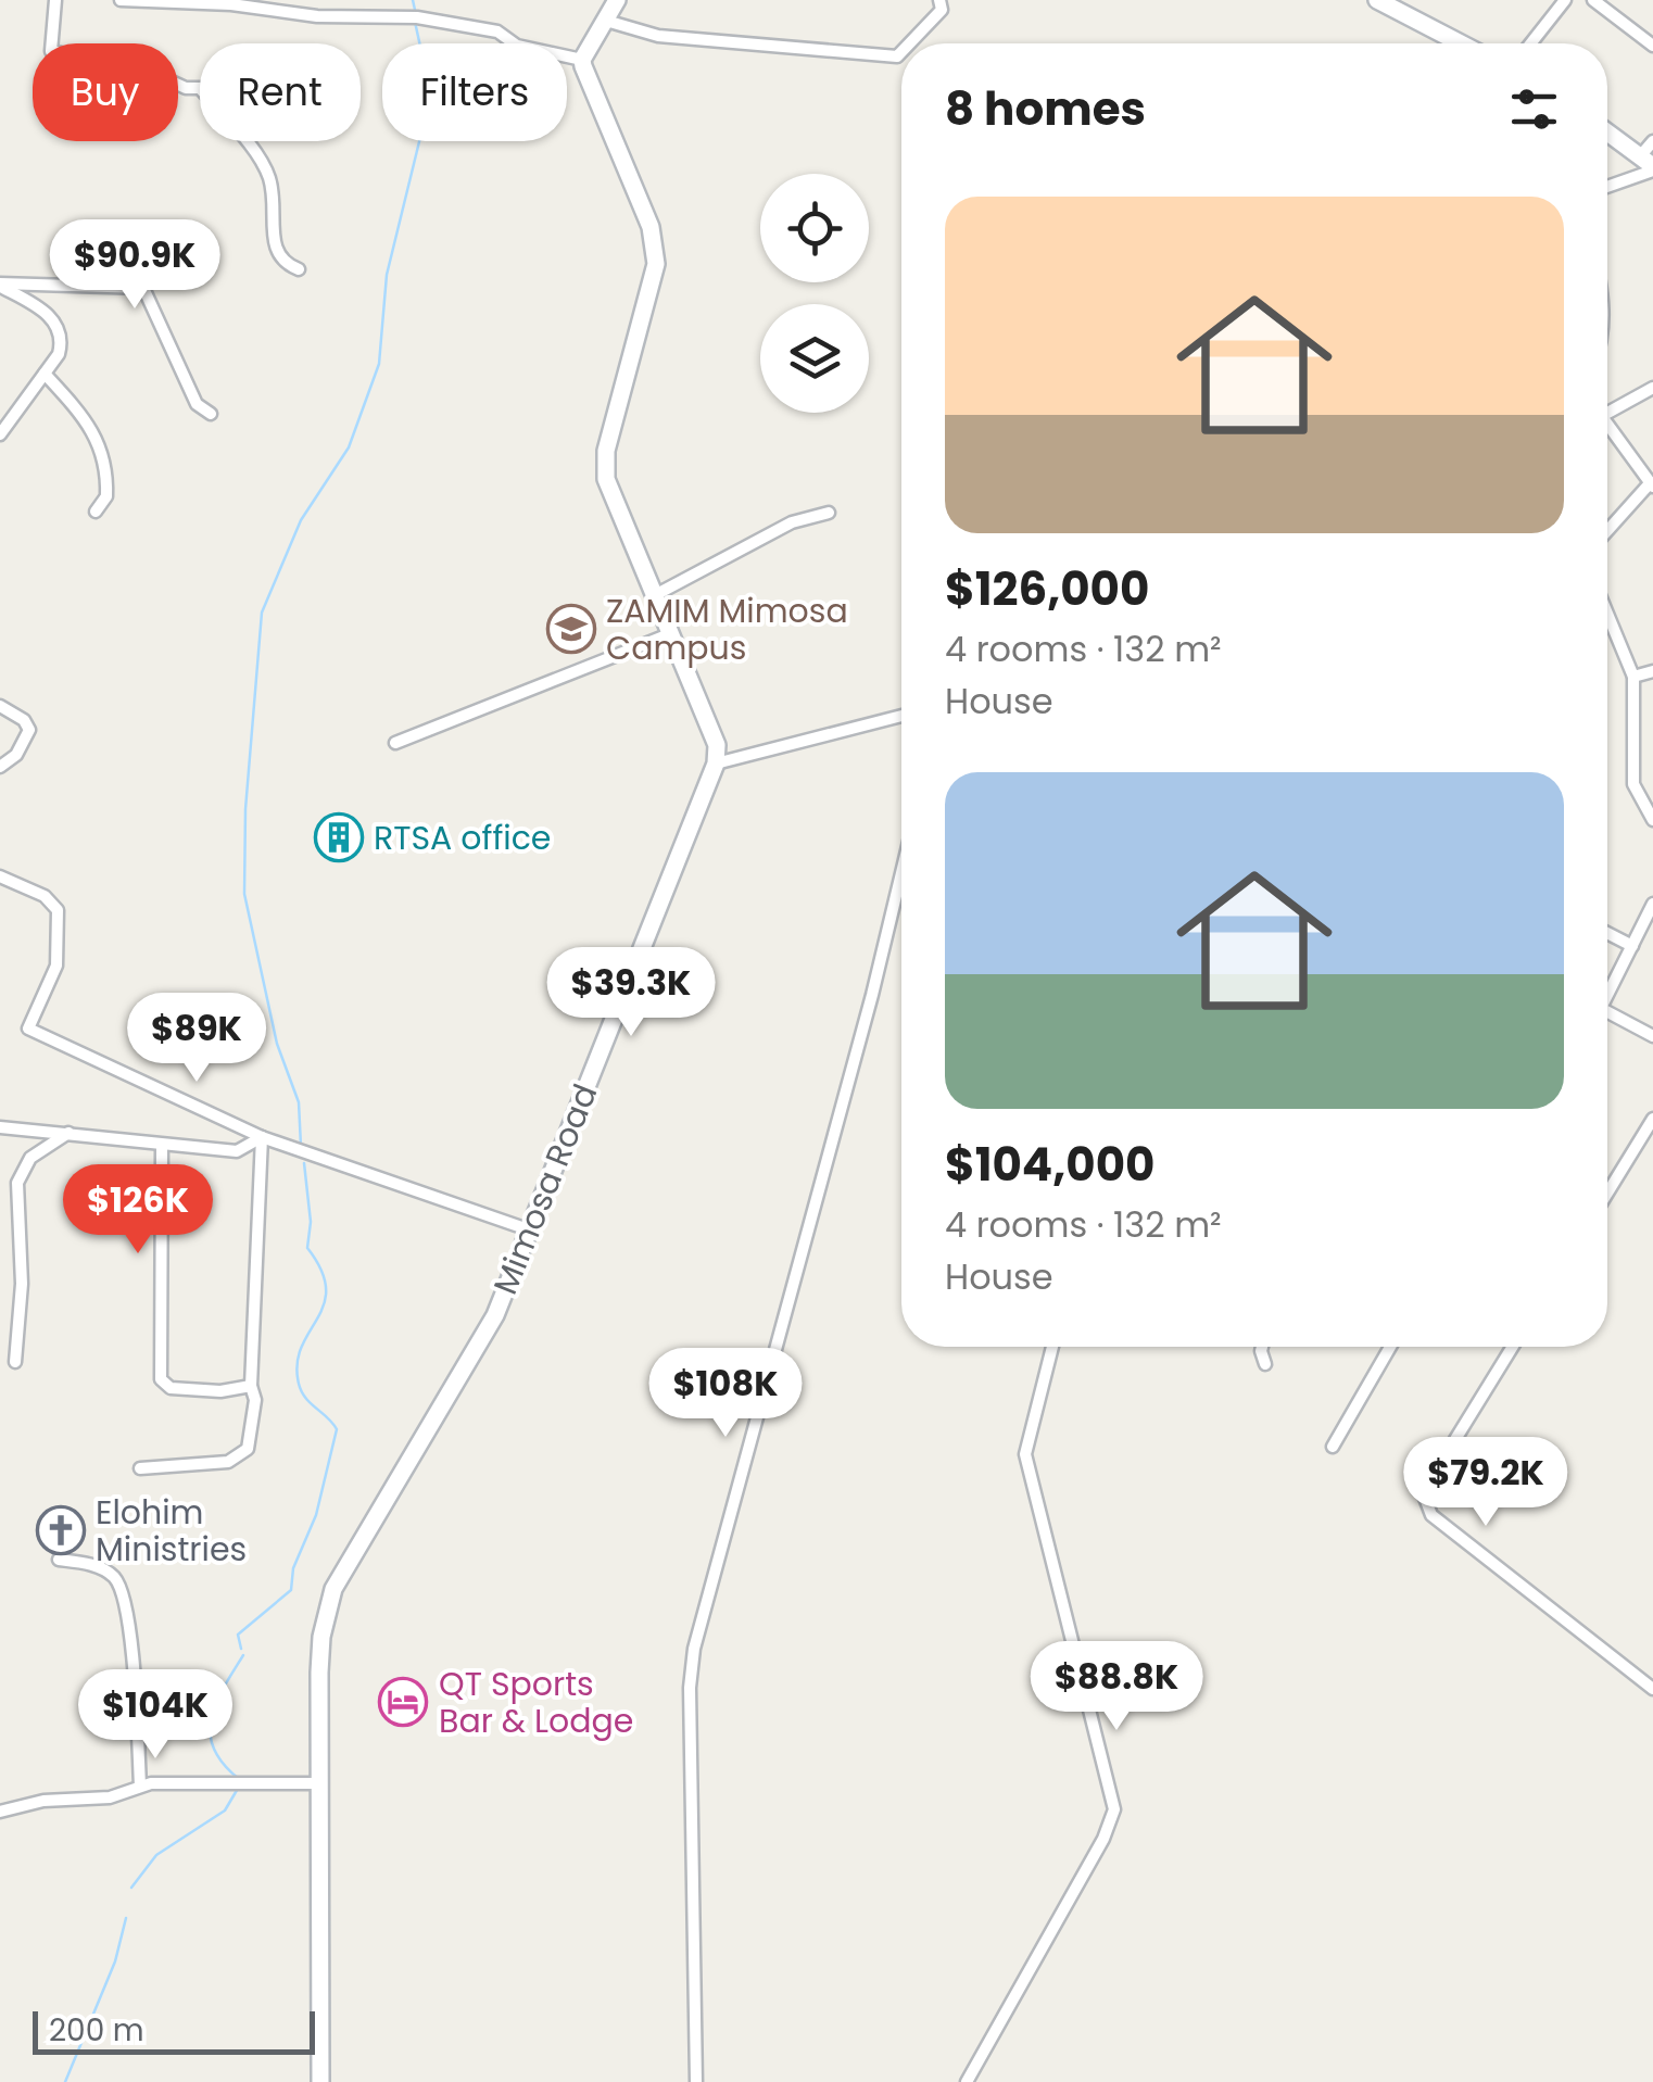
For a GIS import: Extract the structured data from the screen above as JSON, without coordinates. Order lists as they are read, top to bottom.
{
  "streets": {
    "street": ["Mimosa Road"]
  },
  "places": {
    "school or university": ["ZAMIM Mimosa Campus"],
    "building": ["RTSA office"],
    "church": ["Elohim Ministries"],
    "hotel": ["QT Sports Bar & Lodge"]
  },
  "scale_bar": "200 m",
  "page": {
    "chip": ["Buy", "Rent", "Filters"],
    "heading": "8 homes",
    "list": [
      {
        "name": "$126,000",
        "note": "4 rooms · 132 m² · House"
      },
      {
        "name": "$104,000",
        "note": "4 rooms · 132 m² · House"
      }
    ],
    "price": [
      "$90.9K",
      "$39.3K",
      "$89K",
      "$126K",
      "$108K",
      "$79.2K",
      "$88.8K",
      "$104K"
    ],
    "scale": "200 m"
  }
}
